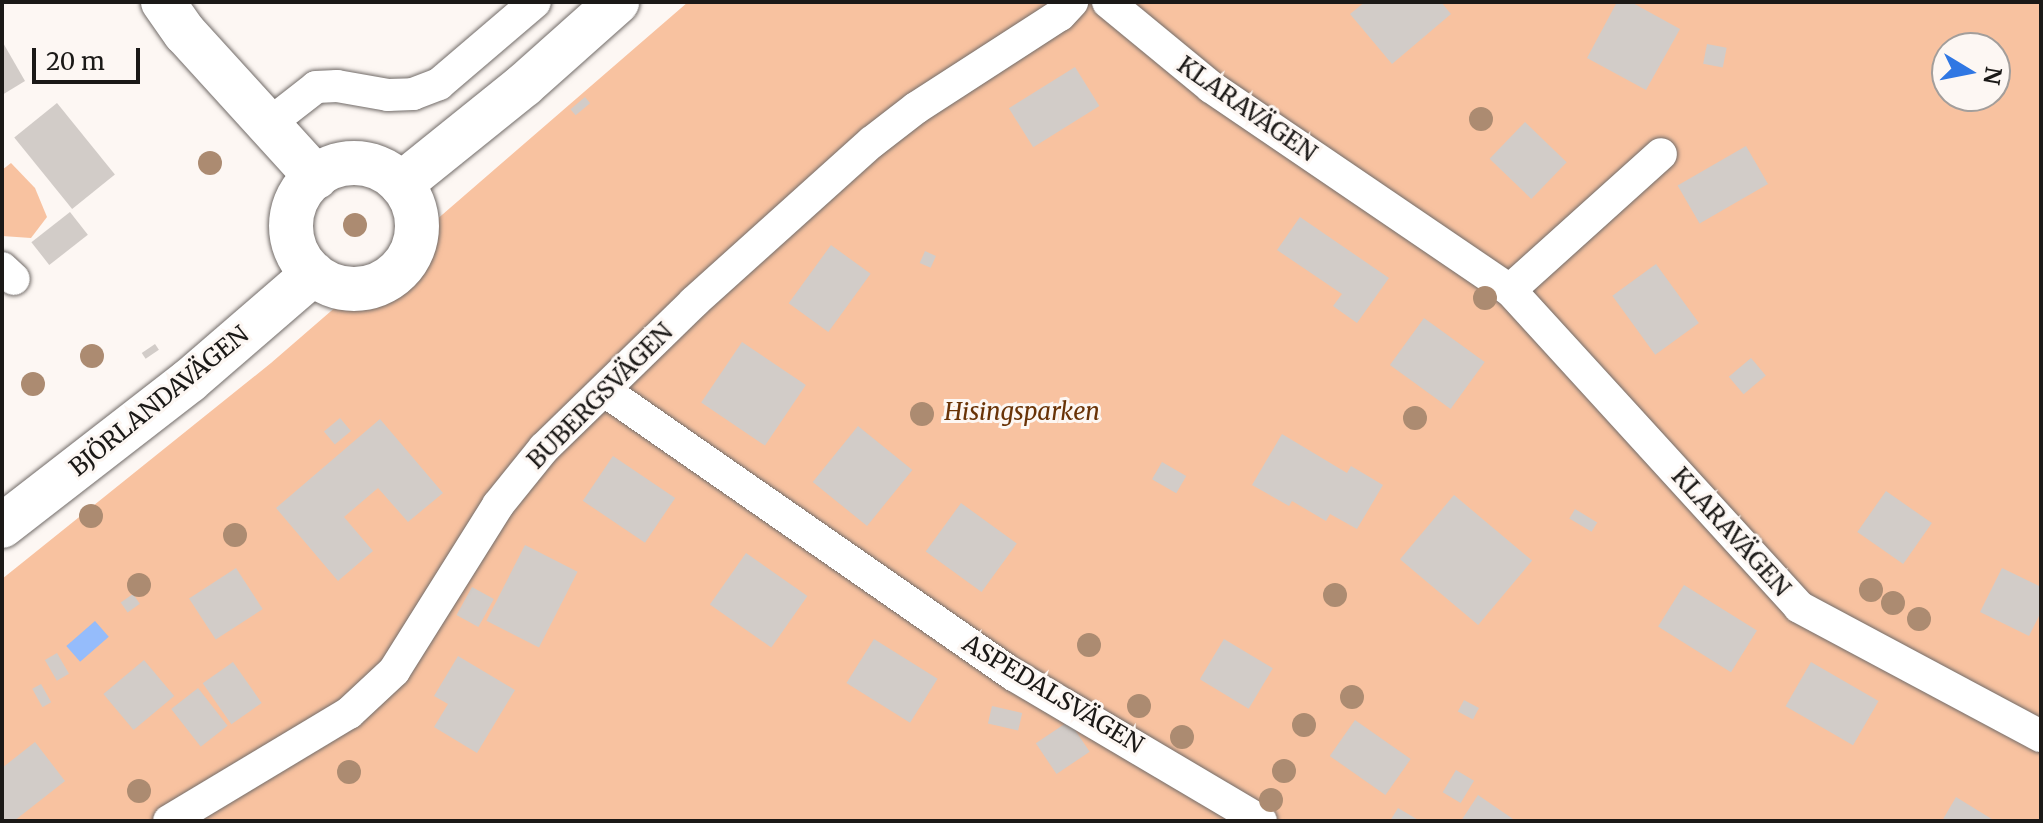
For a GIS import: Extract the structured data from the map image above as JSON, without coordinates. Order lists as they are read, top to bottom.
{
  "streets": {
    "street": [
      "KLARAVÄGEN",
      "BUBERGSVÄGEN",
      "BJÖRLANDAVÄGEN",
      "ASPEDALSVÄGEN"
    ]
  },
  "crossings": [
    ["BUBERGSVÄGEN", "ASPEDALSVÄGEN"]
  ],
  "parks": ["Hisingsparken"],
  "scale_bar": "20 m",
  "north": "right"
}
